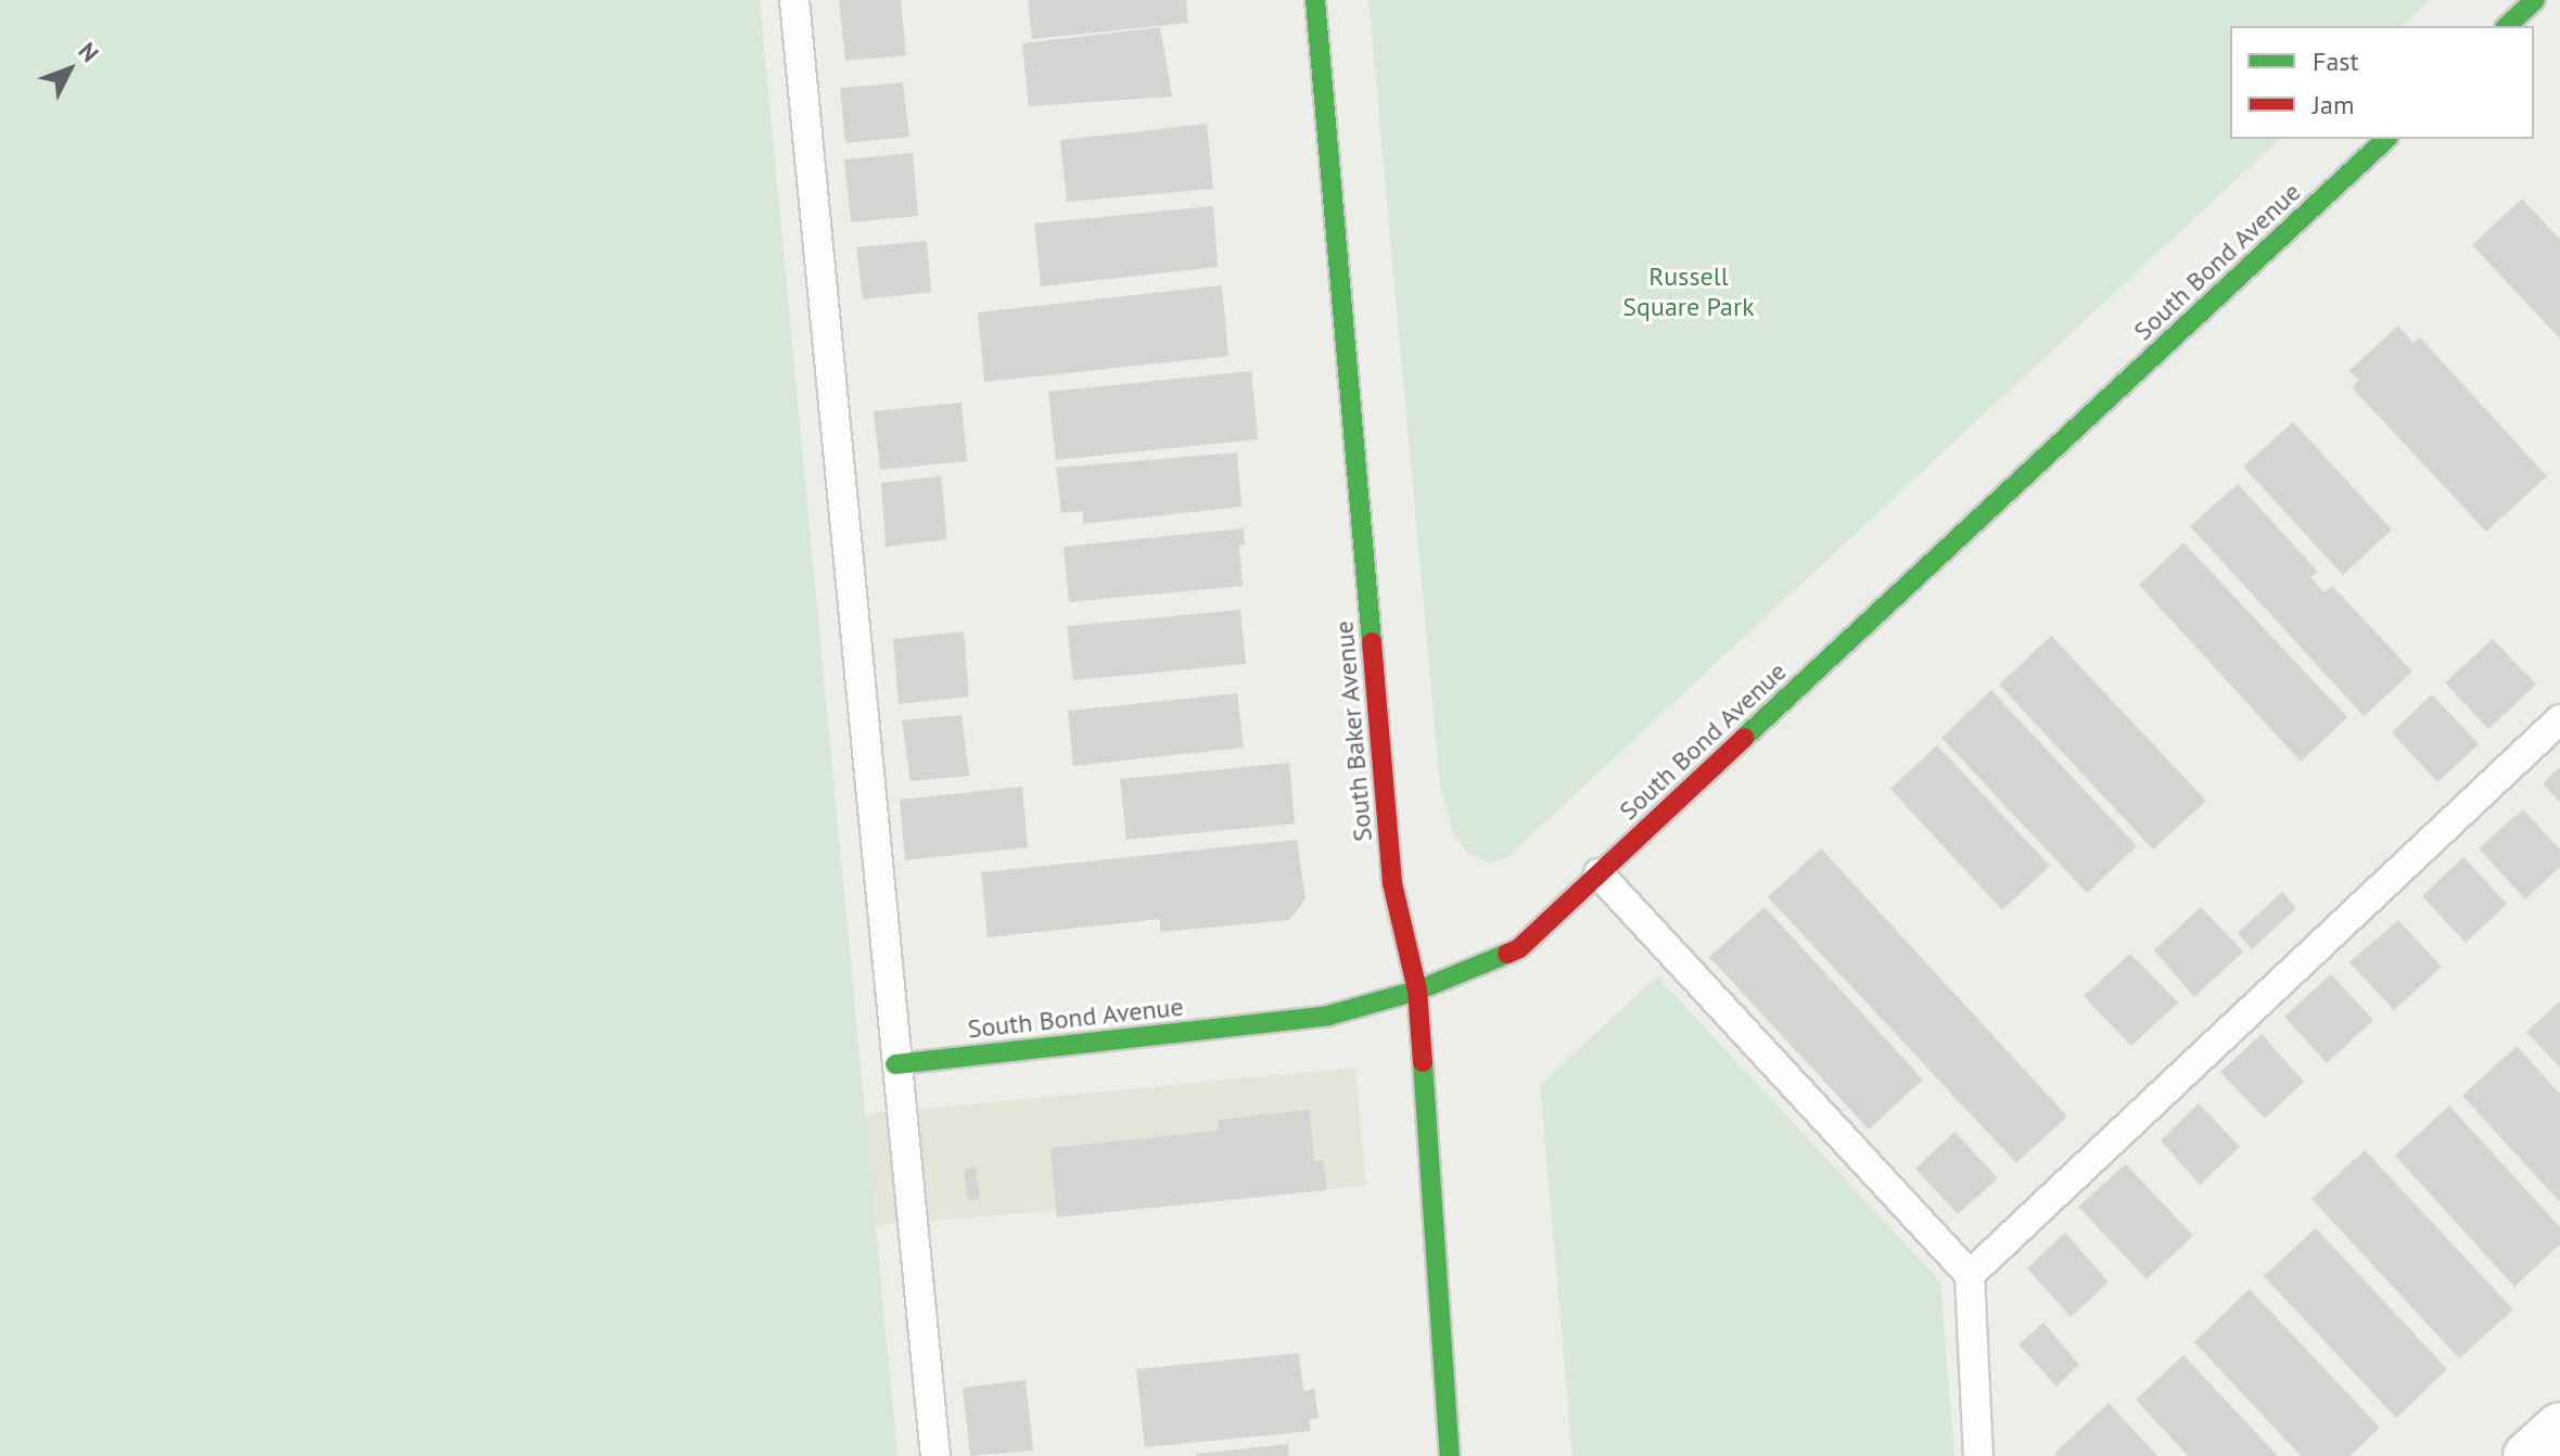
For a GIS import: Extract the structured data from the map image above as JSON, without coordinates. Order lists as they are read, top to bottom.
{
  "streets": {
    "street": ["South Bond Avenue", "South Baker Avenue"]
  },
  "crossings": [
    ["South Bond Avenue", "South Baker Avenue"]
  ],
  "parks": ["Russell Square Park"],
  "legend": ["Fast", "Jam"],
  "north": "top right"
}
